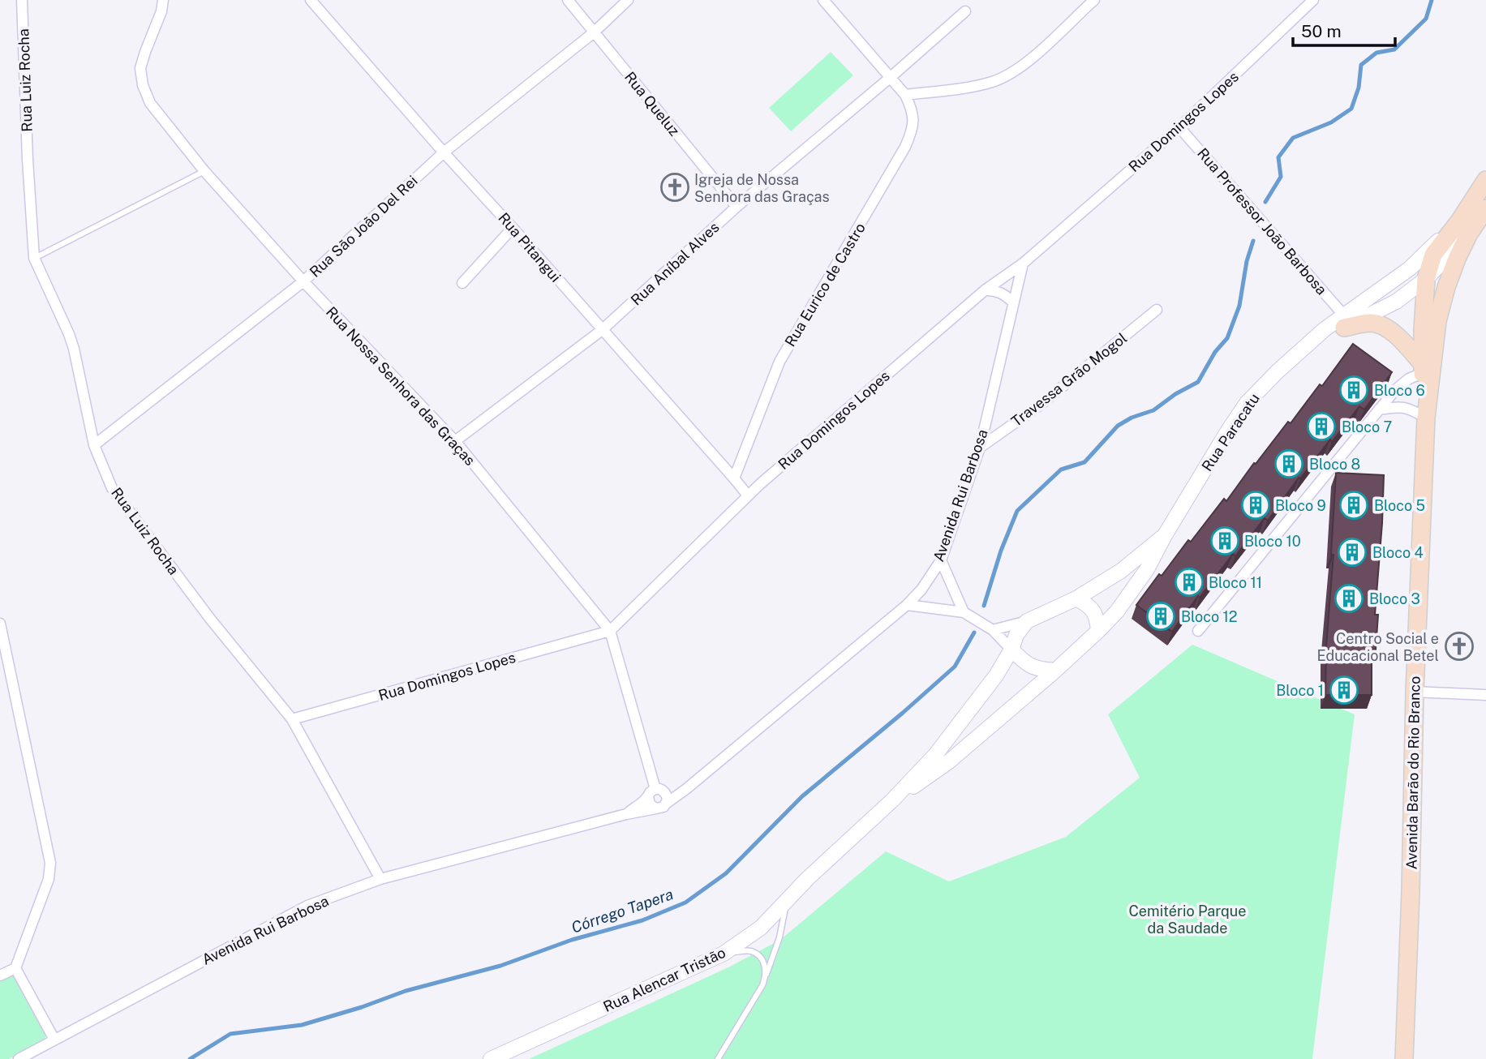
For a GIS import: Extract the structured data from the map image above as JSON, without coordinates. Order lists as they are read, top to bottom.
{
  "streets": {
    "main road": ["Rua Paracatu", "Avenida Barão do Rio Branco", "Rua Alencar Tristão"],
    "street": [
      "Rua Luiz Rocha",
      "Rua Queluz",
      "Rua Domingos Lopes",
      "Rua Professor João Barbosa",
      "Rua São João Del Rei",
      "Rua Pitangui",
      "Rua Aníbal Alves",
      "Rua Eurico de Castro",
      "Travessa Grão Mogol",
      "Rua Nossa Senhora das Graças",
      "Avenida Rui Barbosa"
    ]
  },
  "crossings": [
    ["Rua Luiz Rocha", "Rua Domingos Lopes"],
    ["Rua Luiz Rocha", "Rua São João Del Rei"],
    ["Rua Luiz Rocha", "Avenida Rui Barbosa"],
    ["Rua Queluz", "Rua São João Del Rei"],
    ["Rua Queluz", "Rua Aníbal Alves"],
    ["Rua Domingos Lopes", "Rua Professor João Barbosa"],
    ["Rua Domingos Lopes", "Rua Pitangui"],
    ["Rua Domingos Lopes", "Rua Nossa Senhora das Graças"],
    ["Rua Domingos Lopes", "Avenida Rui Barbosa"],
    ["Rua Professor João Barbosa", "Rua Paracatu"],
    ["Rua São João Del Rei", "Rua Pitangui"],
    ["Rua São João Del Rei", "Rua Nossa Senhora das Graças"],
    ["Rua Pitangui", "Rua Aníbal Alves"],
    ["Rua Pitangui", "Rua Eurico de Castro"],
    ["Rua Aníbal Alves", "Rua Nossa Senhora das Graças"],
    ["Travessa Grão Mogol", "Avenida Rui Barbosa"],
    ["Rua Nossa Senhora das Graças", "Avenida Rui Barbosa"],
    ["Rua Paracatu", "Avenida Barão do Rio Branco"],
    ["Rua Paracatu", "Rua Alencar Tristão"]
  ],
  "water": ["Córrego Tapera"],
  "parks": ["Cemitério Parque da Saudade"],
  "places": {
    "church": ["Igreja de Nossa Senhora das Graças", "Centro Social e Educacional Betel"],
    "building": [
      "Bloco 6",
      "Bloco 7",
      "Bloco 8",
      "Bloco 9",
      "Bloco 5",
      "Bloco 10",
      "Bloco 4",
      "Bloco 11",
      "Bloco 3",
      "Bloco 12",
      "Bloco 1"
    ]
  },
  "scale_bar": "50 m"
}
